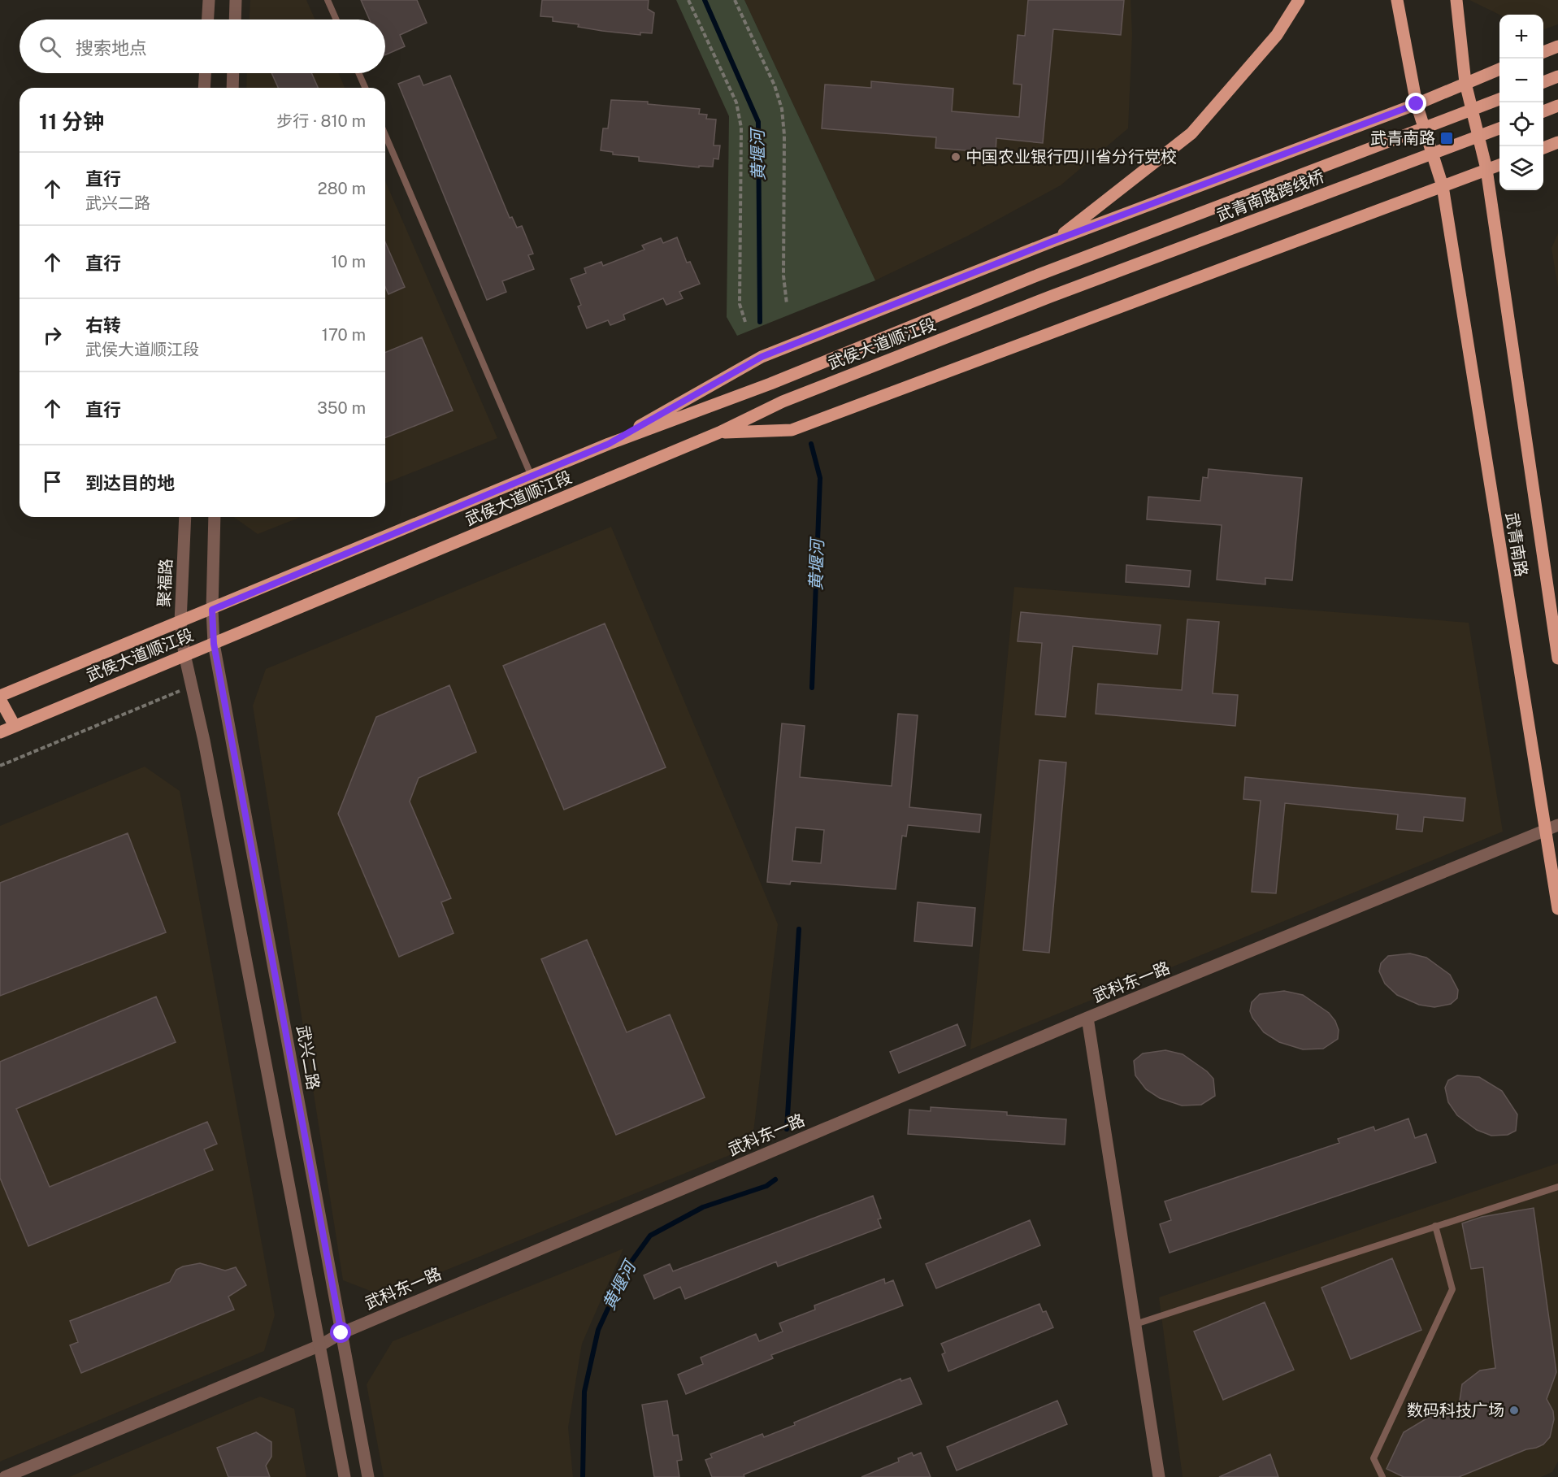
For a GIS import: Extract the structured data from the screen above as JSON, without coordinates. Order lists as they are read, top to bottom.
{
  "streets": {
    "main road": ["武青南路跨线桥", "武侯大道顺江段", "武青南路"],
    "street": ["聚福路", "武科东一路", "武兴二路"]
  },
  "crossings": [
    ["武青南路跨线桥", "武侯大道顺江段"],
    ["武侯大道顺江段", "聚福路"],
    ["武侯大道顺江段", "武兴二路"],
    ["武青南路", "武科东一路"],
    ["聚福路", "武科东一路"],
    ["武科东一路", "武兴二路"]
  ],
  "water": ["黄堰河"],
  "places": {
    "transit": ["武青南路"],
    "other": ["中国农业银行四川省分行党校", "数码科技广场"]
  },
  "page": {
    "map_buttons": ["+", "−"],
    "search": "搜索地点",
    "heading": ["11 分钟", "步行 · 810 m"],
    "list": [
      ["直行", "武兴二路", "280 m"],
      ["直行", "10 m"],
      ["右转", "武侯大道顺江段", "170 m"],
      ["直行", "350 m"],
      "到达目的地"
    ]
  }
}
